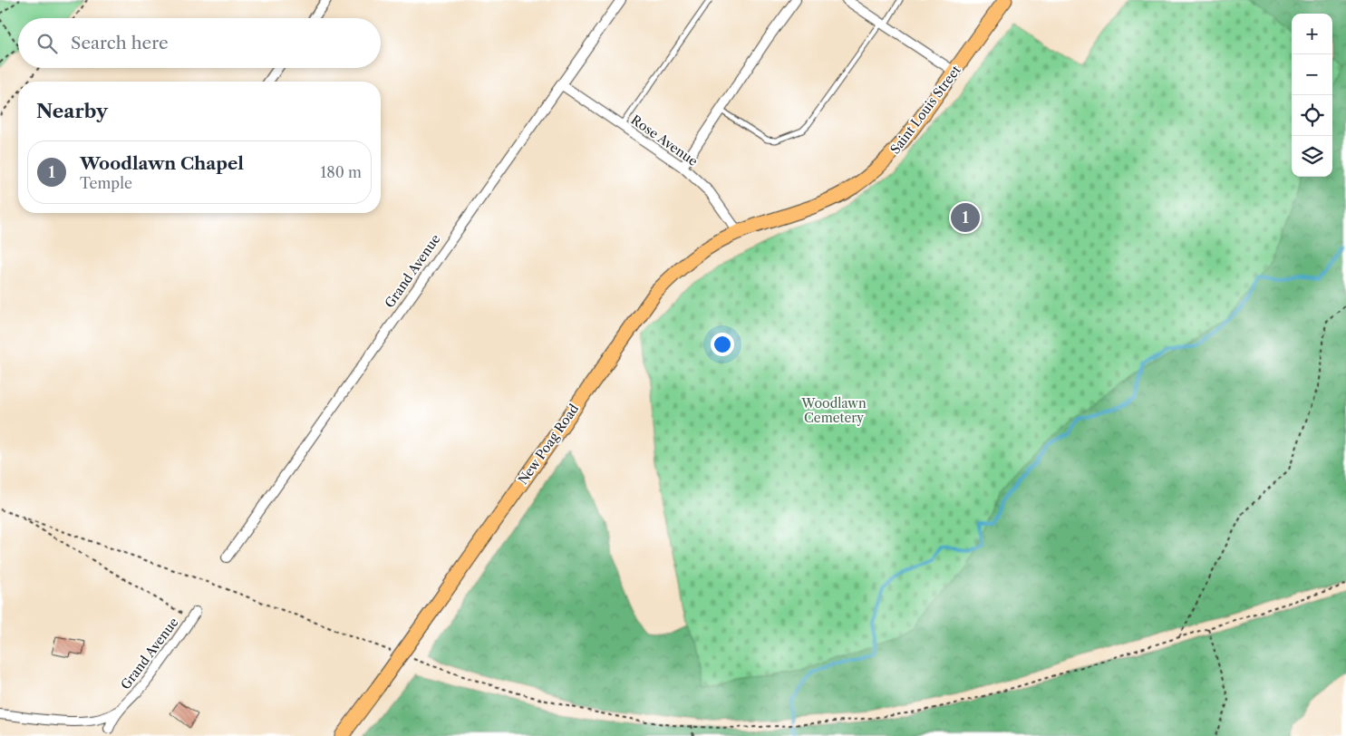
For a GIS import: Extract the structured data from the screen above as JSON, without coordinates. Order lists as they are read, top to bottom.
{
  "streets": {
    "main road": ["Saint Louis Street", "New Poag Road"],
    "street": ["Rose Avenue", "Grand Avenue"]
  },
  "crossings": [
    ["Saint Louis Street", "New Poag Road"],
    ["Rose Avenue", "Grand Avenue"],
    ["Rose Avenue", "New Poag Road"]
  ],
  "parks": ["Woodlawn Cemetery"],
  "page": {
    "map_buttons": ["+", "−"],
    "search": "Search here",
    "heading": "Nearby",
    "list": [
      {
        "mark": "1",
        "name": "Woodlawn Chapel",
        "note": "Temple",
        "value": "180 m"
      }
    ],
    "pins": "1"
  }
}
